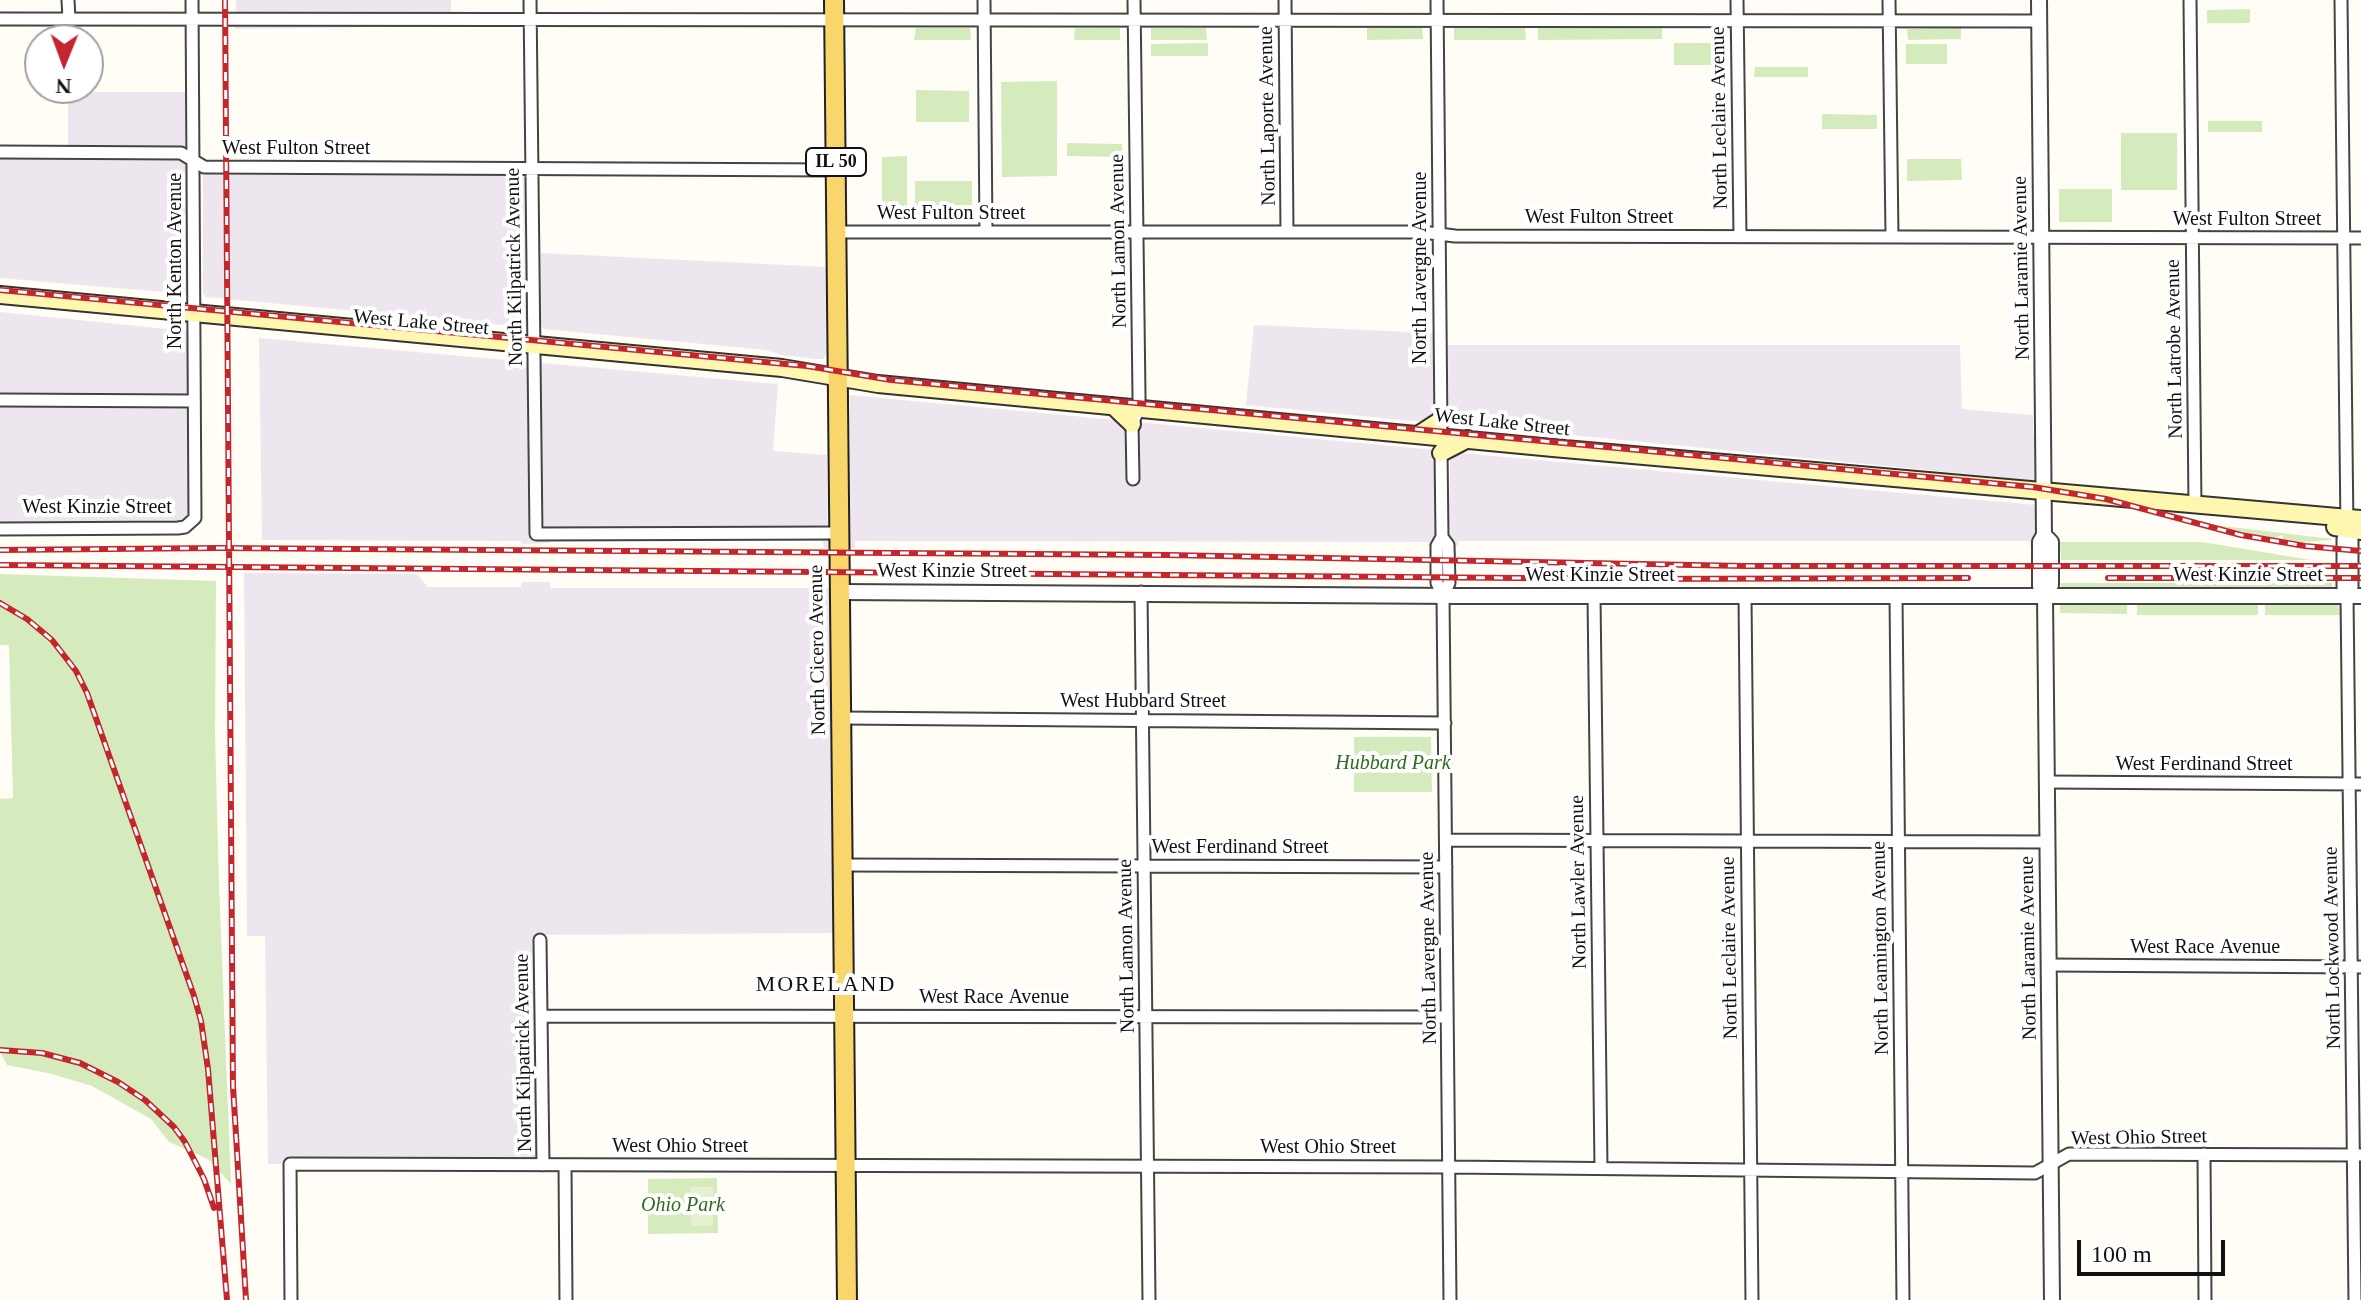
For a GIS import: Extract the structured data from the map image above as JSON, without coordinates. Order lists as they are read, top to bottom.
{
  "streets": {
    "main road": ["IL 50", "West Lake Street", "North Cicero Avenue"],
    "street": [
      "North Laporte Avenue",
      "North Leclaire Avenue",
      "West Fulton Street",
      "North Lamon Avenue",
      "North Kenton Avenue",
      "North Kilpatrick Avenue",
      "North Lavergne Avenue",
      "North Laramie Avenue",
      "North Latrobe Avenue",
      "West Kinzie Street",
      "West Hubbard Street",
      "West Ferdinand Street",
      "North Lawler Avenue",
      "North Leamington Avenue",
      "West Race Avenue",
      "North Lockwood Avenue",
      "West Ohio Street"
    ]
  },
  "crossings": [
    ["North Laporte Avenue", "West Fulton Street"],
    ["North Leclaire Avenue", "West Fulton Street"],
    ["North Leclaire Avenue", "West Kinzie Street"],
    ["North Leclaire Avenue", "West Ohio Street"],
    ["West Fulton Street", "North Lamon Avenue"],
    ["West Fulton Street", "North Kenton Avenue"],
    ["West Fulton Street", "North Kilpatrick Avenue"],
    ["West Fulton Street", "North Lavergne Avenue"],
    ["West Fulton Street", "North Laramie Avenue"],
    ["West Fulton Street", "North Latrobe Avenue"],
    ["West Fulton Street", "North Cicero Avenue"],
    ["West Fulton Street", "North Lockwood Avenue"],
    ["North Lamon Avenue", "West Lake Street"],
    ["North Lamon Avenue", "West Kinzie Street"],
    ["North Lamon Avenue", "West Hubbard Street"],
    ["North Lamon Avenue", "West Ferdinand Street"],
    ["North Lamon Avenue", "West Race Avenue"],
    ["North Lamon Avenue", "West Ohio Street"],
    ["North Kenton Avenue", "West Lake Street"],
    ["North Kenton Avenue", "West Kinzie Street"],
    ["North Kilpatrick Avenue", "West Lake Street"],
    ["North Kilpatrick Avenue", "North Cicero Avenue"],
    ["North Kilpatrick Avenue", "West Race Avenue"],
    ["North Kilpatrick Avenue", "West Ohio Street"],
    ["North Lavergne Avenue", "West Lake Street"],
    ["North Lavergne Avenue", "West Kinzie Street"],
    ["North Lavergne Avenue", "West Hubbard Street"],
    ["North Lavergne Avenue", "West Ferdinand Street"],
    ["North Lavergne Avenue", "West Race Avenue"],
    ["North Lavergne Avenue", "West Ohio Street"],
    ["North Laramie Avenue", "West Lake Street"],
    ["North Laramie Avenue", "West Kinzie Street"],
    ["North Laramie Avenue", "West Ferdinand Street"],
    ["North Laramie Avenue", "West Race Avenue"],
    ["North Laramie Avenue", "West Ohio Street"],
    ["West Lake Street", "North Latrobe Avenue"],
    ["West Lake Street", "North Cicero Avenue"],
    ["West Lake Street", "North Lockwood Avenue"],
    ["West Kinzie Street", "North Cicero Avenue"],
    ["West Kinzie Street", "North Lawler Avenue"],
    ["West Kinzie Street", "North Leamington Avenue"],
    ["West Kinzie Street", "North Lockwood Avenue"],
    ["North Cicero Avenue", "West Hubbard Street"],
    ["North Cicero Avenue", "West Ferdinand Street"],
    ["North Cicero Avenue", "West Race Avenue"],
    ["North Cicero Avenue", "West Ohio Street"],
    ["West Ferdinand Street", "North Lockwood Avenue"],
    ["North Lawler Avenue", "West Ohio Street"],
    ["North Leamington Avenue", "West Ohio Street"],
    ["West Race Avenue", "North Lockwood Avenue"],
    ["North Lockwood Avenue", "West Ohio Street"]
  ],
  "districts": ["MORELAND"],
  "parks": ["Hubbard Park", "Ohio Park"],
  "scale_bar": "100 m",
  "north": "bottom"
}
